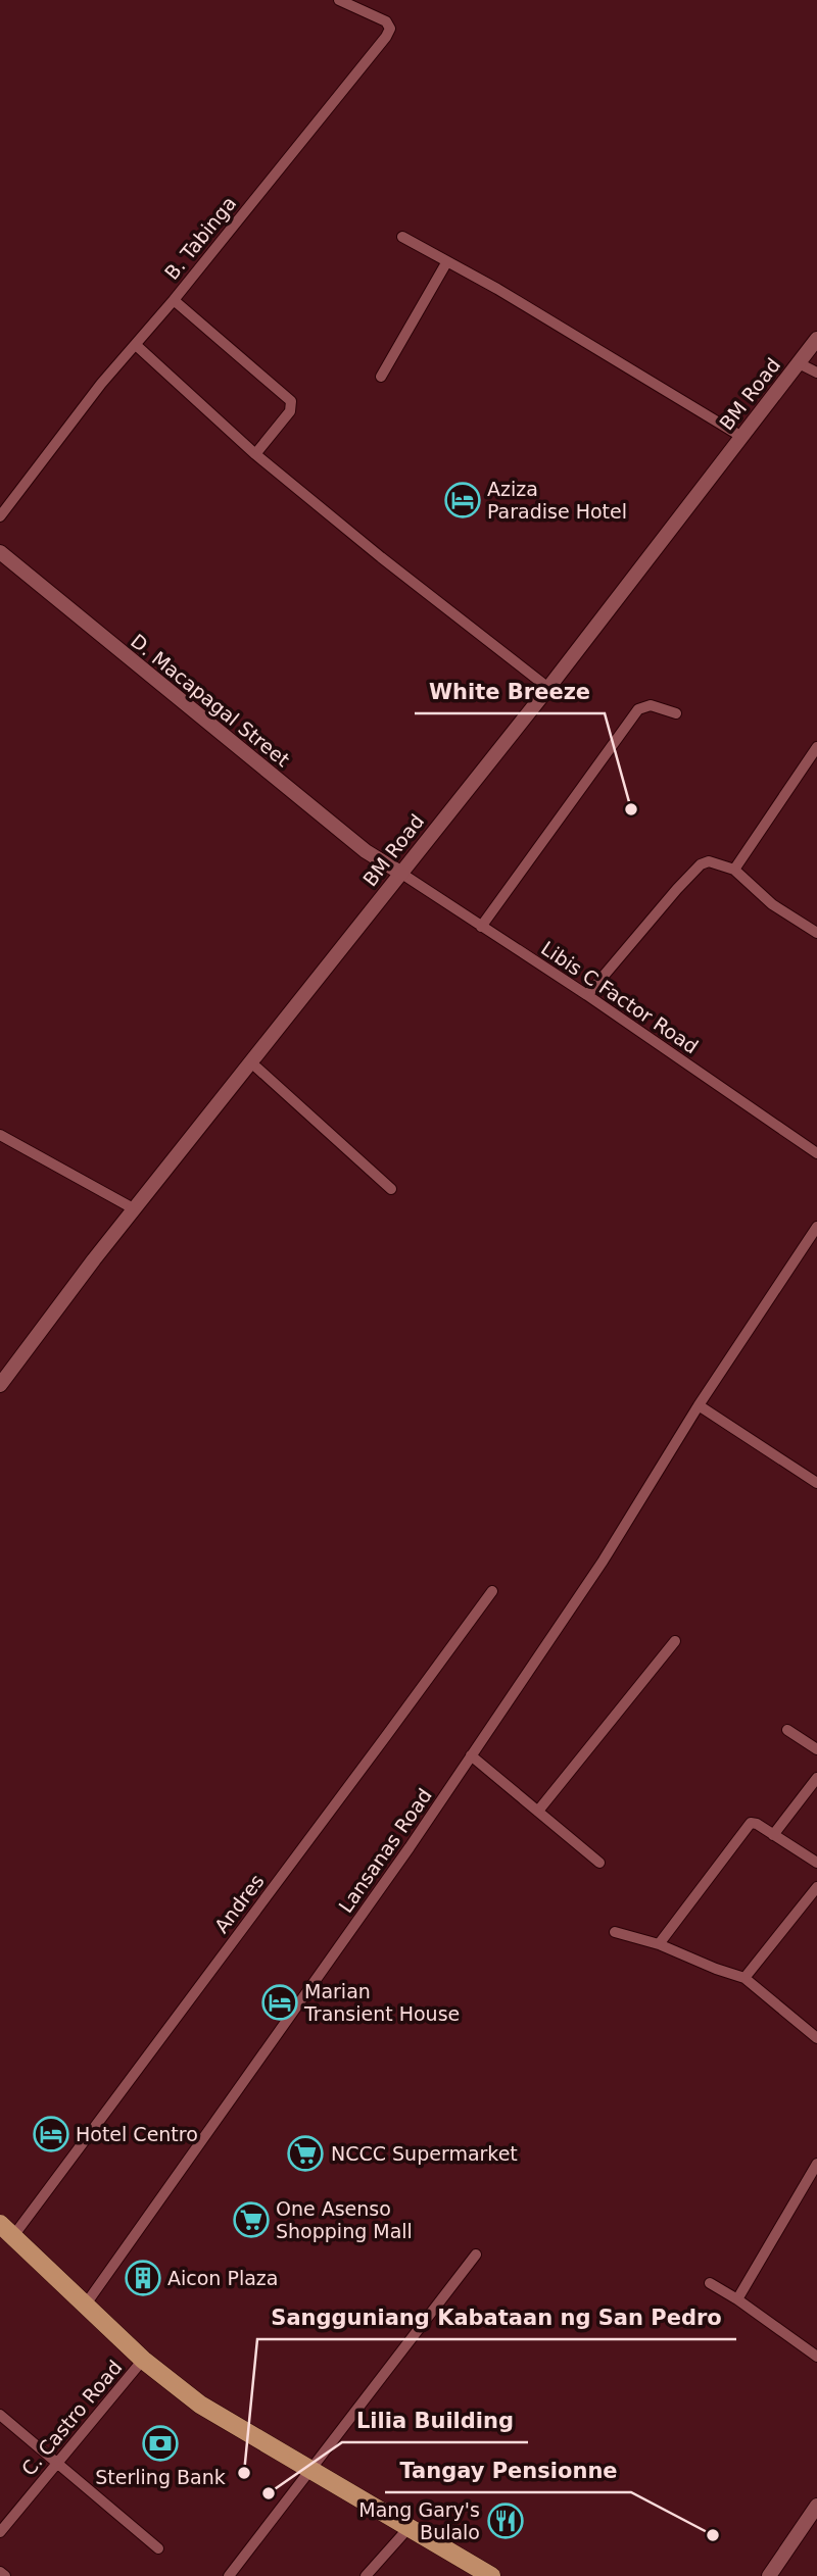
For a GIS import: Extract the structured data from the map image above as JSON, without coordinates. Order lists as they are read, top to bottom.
{
  "streets": {
    "street": [
      "B. Tabinga",
      "BM Road",
      "D. Macapagal Street",
      "Libis C Factor Road",
      "Lansanas Road",
      "Andres",
      "C. Castro Road"
    ]
  },
  "crossings": [
    ["BM Road", "D. Macapagal Street"],
    ["BM Road", "Libis C Factor Road"],
    ["D. Macapagal Street", "Libis C Factor Road"]
  ],
  "places": {
    "hotel": ["Aziza Paradise Hotel", "Marian Transient House", "Hotel Centro"],
    "other": [
      "White Breeze",
      "Sangguniang Kabataan ng San Pedro",
      "Lilia Building",
      "Tangay Pensionne"
    ],
    "supermarket": ["NCCC Supermarket", "One Asenso Shopping Mall"],
    "building": ["Aicon Plaza"],
    "bank": ["Sterling Bank"],
    "restaurant": ["Mang Gary's Bulalo"]
  }
}
